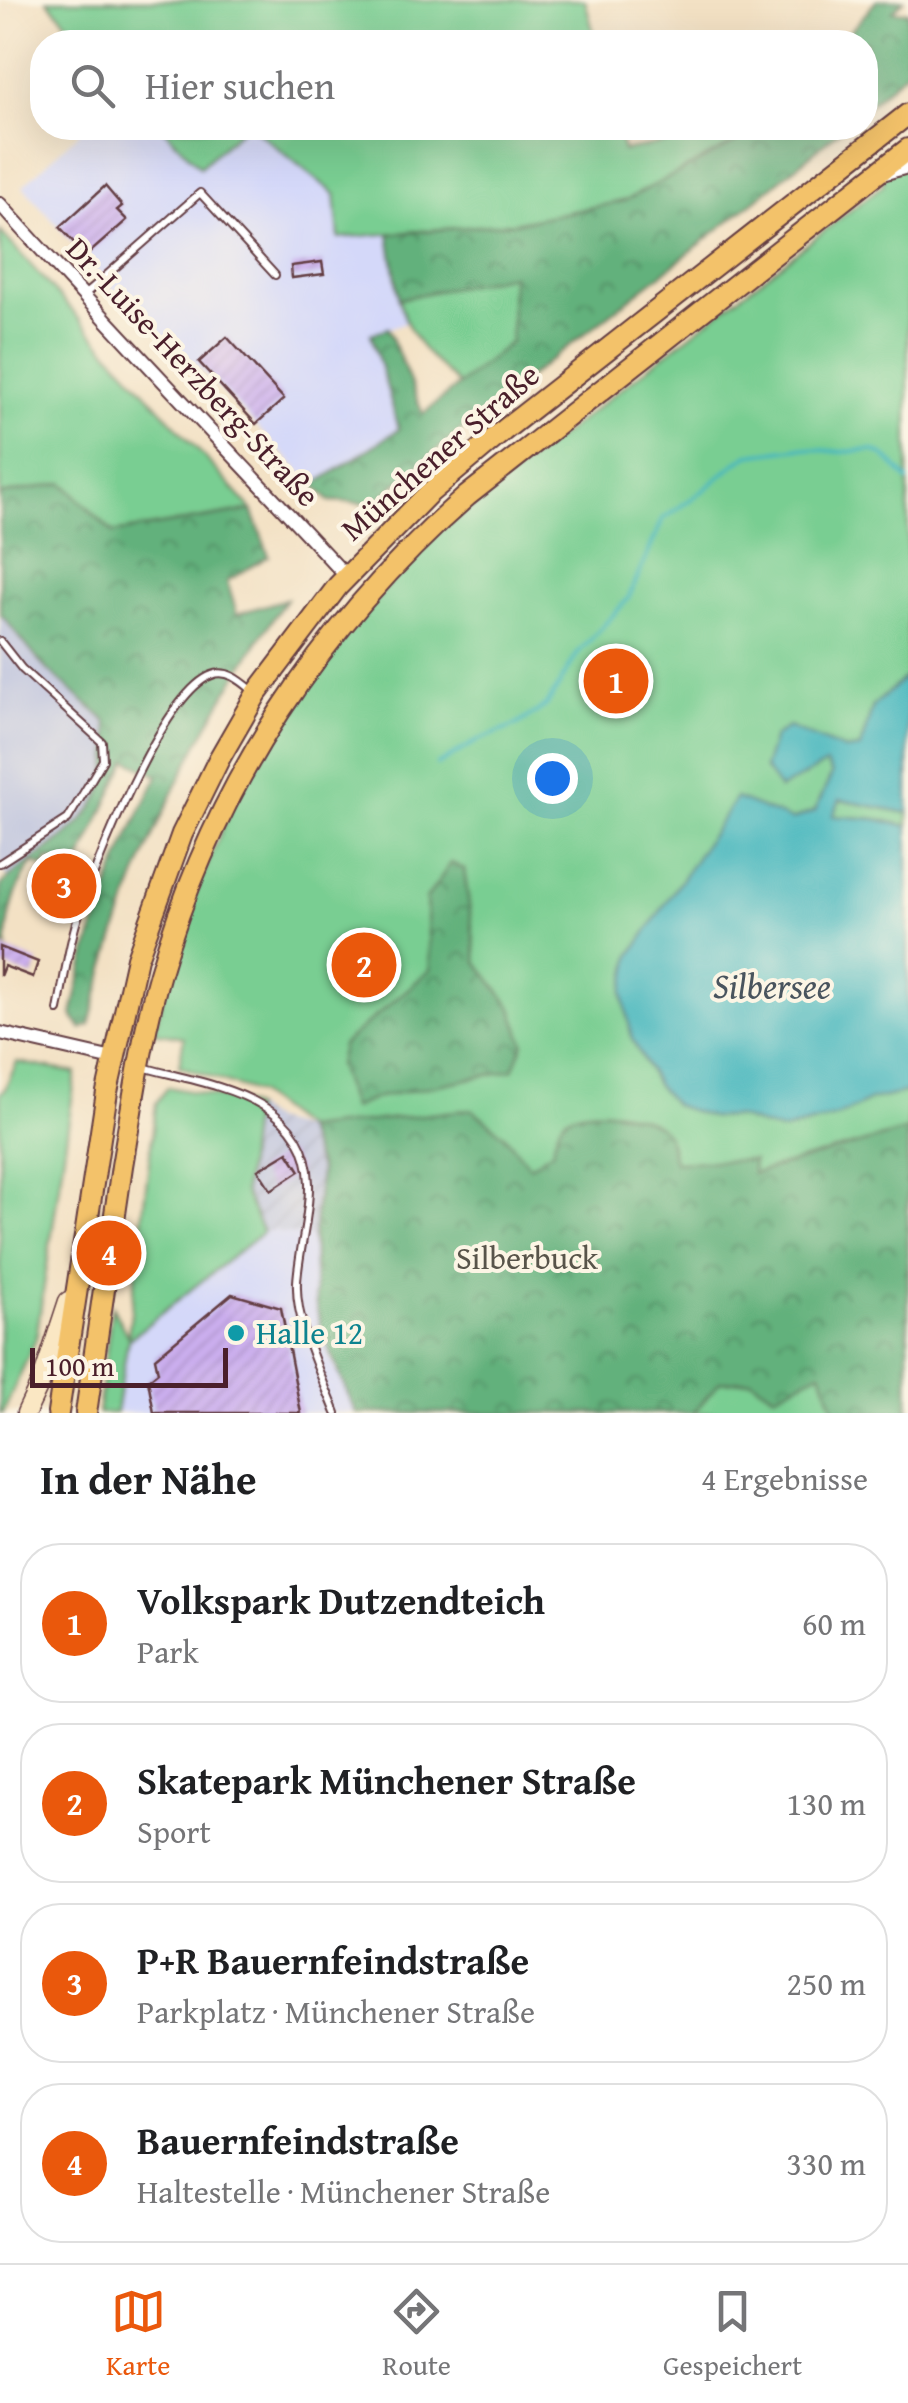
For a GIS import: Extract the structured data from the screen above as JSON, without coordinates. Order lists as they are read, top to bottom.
{
  "streets": {
    "main road": ["Münchener Straße"],
    "street": ["Dr.-Luise-Herzberg-Straße"]
  },
  "crossings": [
    ["Dr.-Luise-Herzberg-Straße", "Münchener Straße"]
  ],
  "water": ["Silbersee"],
  "parks": ["Silberbuck"],
  "places": ["Halle 12"],
  "scale_bar": "100 m",
  "page": {
    "search": "Hier suchen",
    "pins": [
      "1",
      "3",
      "2",
      "4"
    ],
    "scale": "100 m",
    "heading": ["In der Nähe", "4 Ergebnisse"],
    "list": [
      {
        "mark": "1",
        "name": "Volkspark Dutzendteich",
        "note": "Park",
        "value": "60 m"
      },
      {
        "mark": "2",
        "name": "Skatepark Münchener Straße",
        "note": "Sport",
        "value": "130 m"
      },
      {
        "mark": "3",
        "name": "P+R Bauernfeindstraße",
        "note": "Parkplatz · Münchener Straße",
        "value": "250 m"
      },
      {
        "mark": "4",
        "name": "Bauernfeindstraße",
        "note": "Haltestelle · Münchener Straße",
        "value": "330 m"
      }
    ],
    "nav": ["Karte", "Route", "Gespeichert"]
  }
}
